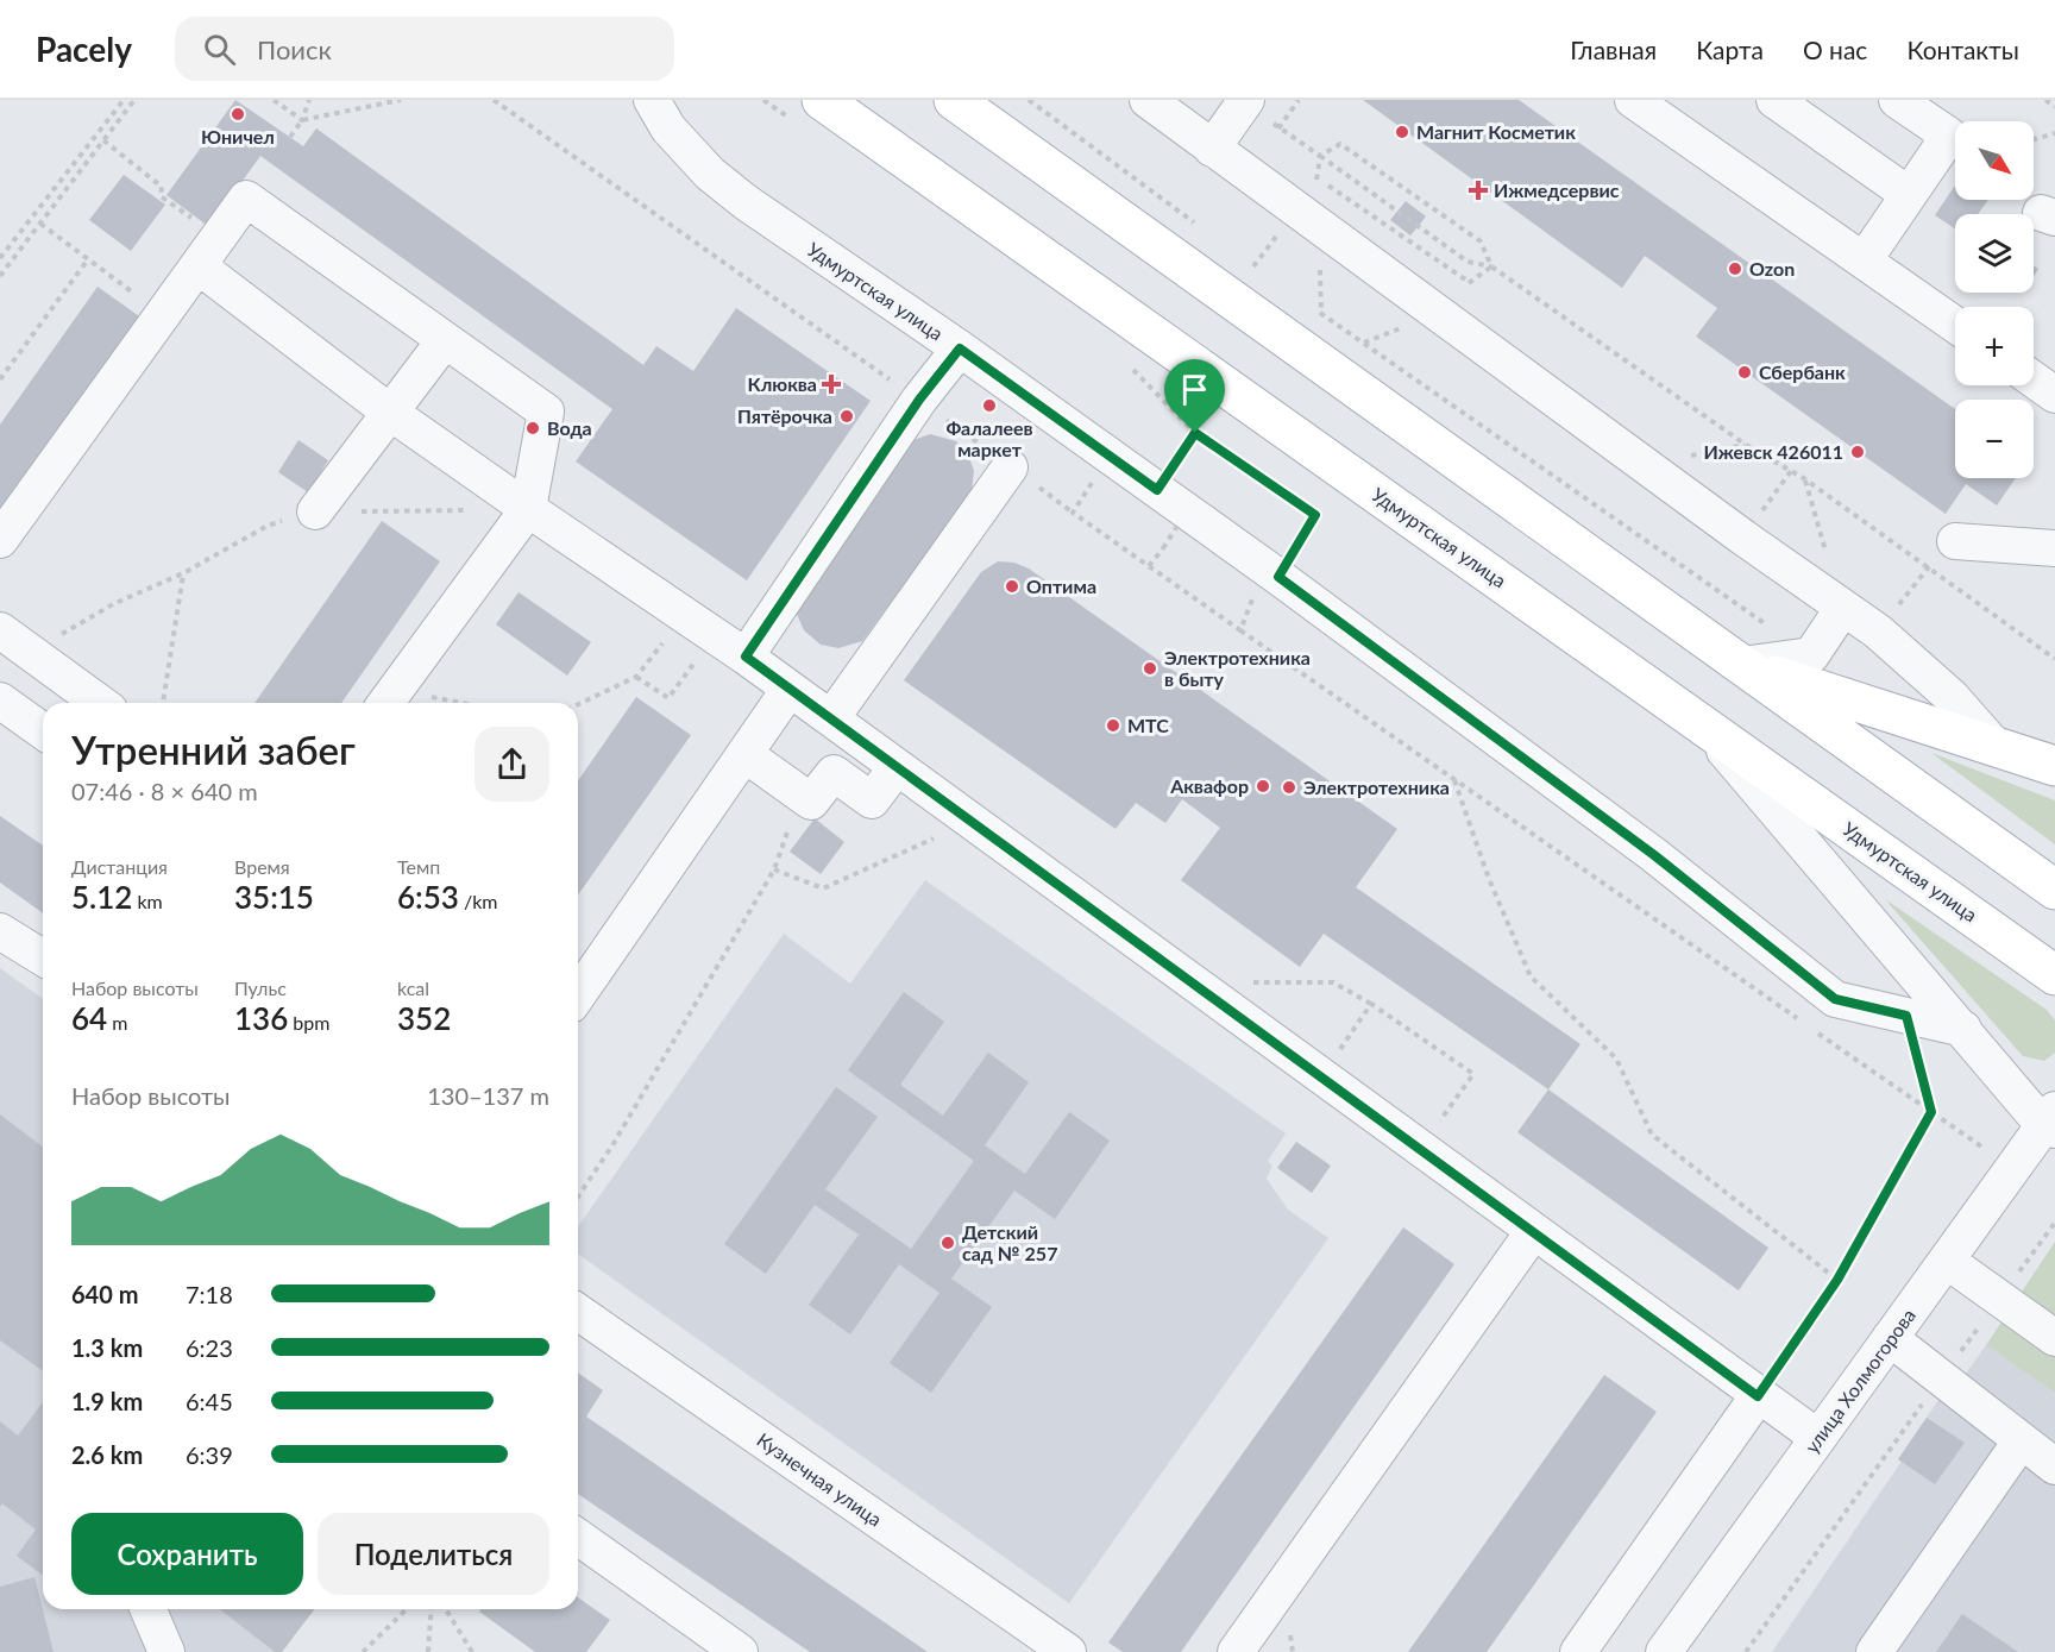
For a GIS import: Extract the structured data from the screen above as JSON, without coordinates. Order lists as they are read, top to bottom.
{
  "streets": {
    "main road": ["Удмуртская улица"],
    "street": ["улица Холмогорова", "Кузнечная улица"]
  },
  "places": {
    "other": [
      "Юничел",
      "Магнит Косметик",
      "Ozon",
      "Сбербанк",
      "Фалалеев маркет",
      "Пятёрочка",
      "Вода",
      "Ижевск 426011",
      "Оптима",
      "Электротехника в быту",
      "МТС",
      "Аквафор",
      "Электротехника",
      "Детский сад № 257"
    ],
    "health": ["Ижмедсервис", "Клюква"]
  },
  "north": "bottom right",
  "page": {
    "header": "Pacely",
    "search": "Поиск",
    "nav": [
      "Главная",
      "Карта",
      "О нас",
      "Контакты"
    ],
    "map_buttons": ["+", "−"],
    "heading": ["Утренний забег", "07:46 · 8 × 640 m"],
    "stats": [
      ["Дистанция", "5.12 km"],
      ["Время", "35:15"],
      ["Темп", "6:53 /km"],
      ["Набор высоты", "64 m"],
      ["Пульс", "136 bpm"],
      ["kcal", "352"]
    ],
    "chart": ["Набор высоты", "130–137 m"],
    "list": [
      {
        "name": "640 m",
        "note": "7:18"
      },
      {
        "name": "1.3 km",
        "note": "6:23"
      },
      {
        "name": "1.9 km",
        "note": "6:45"
      },
      {
        "name": "2.6 km",
        "note": "6:39"
      }
    ],
    "buttons": ["Сохранить", "Поделиться"]
  }
}
